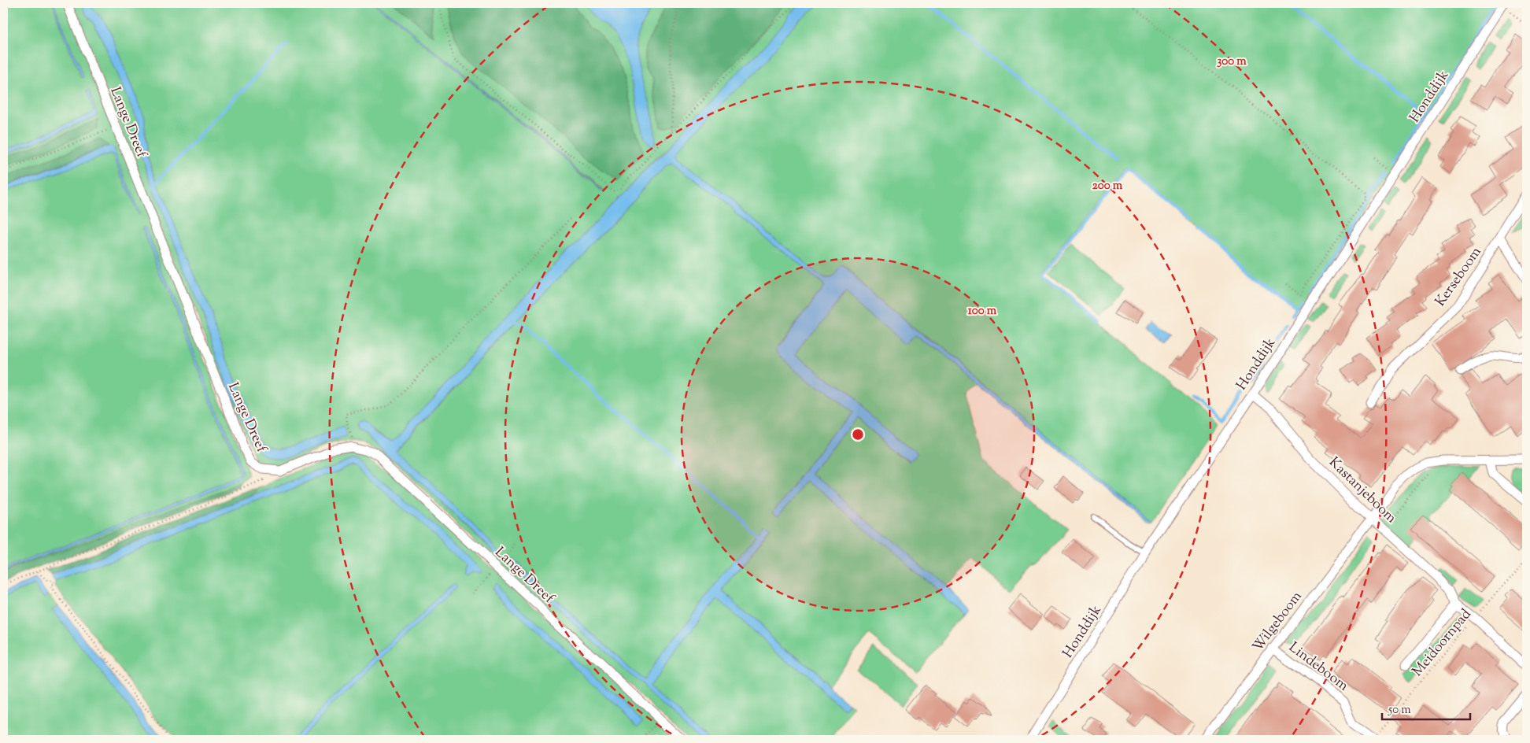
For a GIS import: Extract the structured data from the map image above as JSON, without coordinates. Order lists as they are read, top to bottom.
{
  "streets": {
    "street": [
      "Honddijk",
      "Lange Dreef",
      "Kerseboom",
      "Kastanjeboom",
      "Wilgeboom",
      "Lindeboom"
    ],
    "path": ["Meidoornpad"]
  },
  "crossings": [
    ["Honddijk", "Kastanjeboom"],
    ["Kastanjeboom", "Wilgeboom"],
    ["Kastanjeboom", "Meidoornpad"],
    ["Wilgeboom", "Lindeboom"],
    ["Meidoornpad", "Lindeboom"]
  ],
  "scale_bar": "50 m",
  "rings": ["300 m", "200 m", "100 m"]
}
